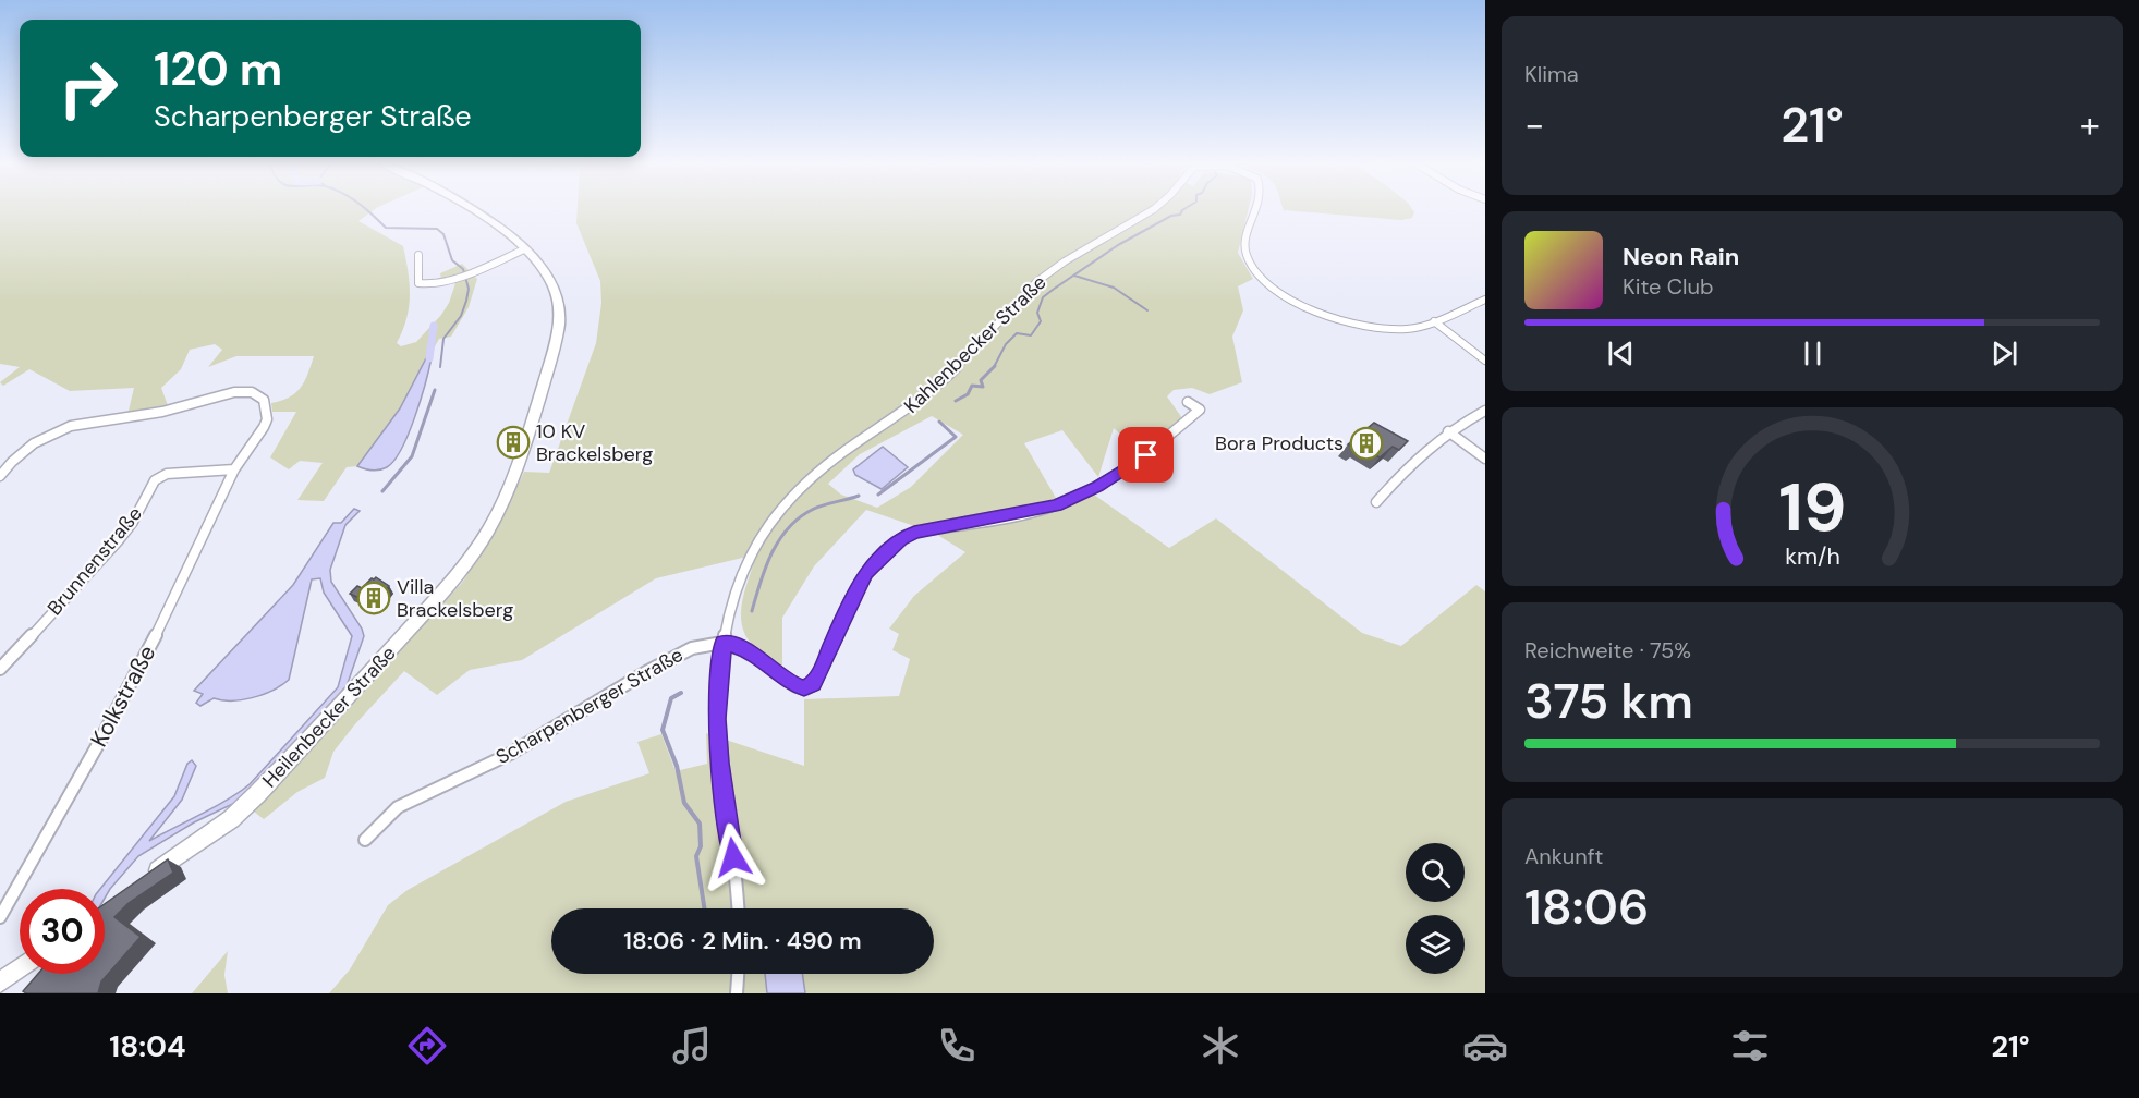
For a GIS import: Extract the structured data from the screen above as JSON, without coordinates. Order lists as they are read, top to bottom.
{
  "streets": {
    "main road": ["Heilenbecker Straße"],
    "street": [
      "Kahlenbecker Straße",
      "Brunnenstraße",
      "Kolkstraße",
      "Scharpenberger Straße"
    ]
  },
  "crossings": [
    ["Kahlenbecker Straße", "Scharpenberger Straße"],
    ["Brunnenstraße", "Kolkstraße"]
  ],
  "places": {
    "building": ["10 KV Brackelsberg", "Bora Products", "Villa Brackelsberg"]
  },
  "page": {
    "tile": [
      "Klima",
      ["Reichweite · 75%", "375 km"],
      ["Ankunft", "18:06"]
    ],
    "turn": ["120 m", "Scharpenberger Straße"],
    "heat": ["−", "21°", "+"],
    "song": ["Neon Rain", "Kite Club"],
    "limit": "30",
    "trip": "18:06 · 2 Min. · 490 m",
    "tabs": ["18:04", "21°"],
    "gauge": ["19", "km/h"]
  }
}
